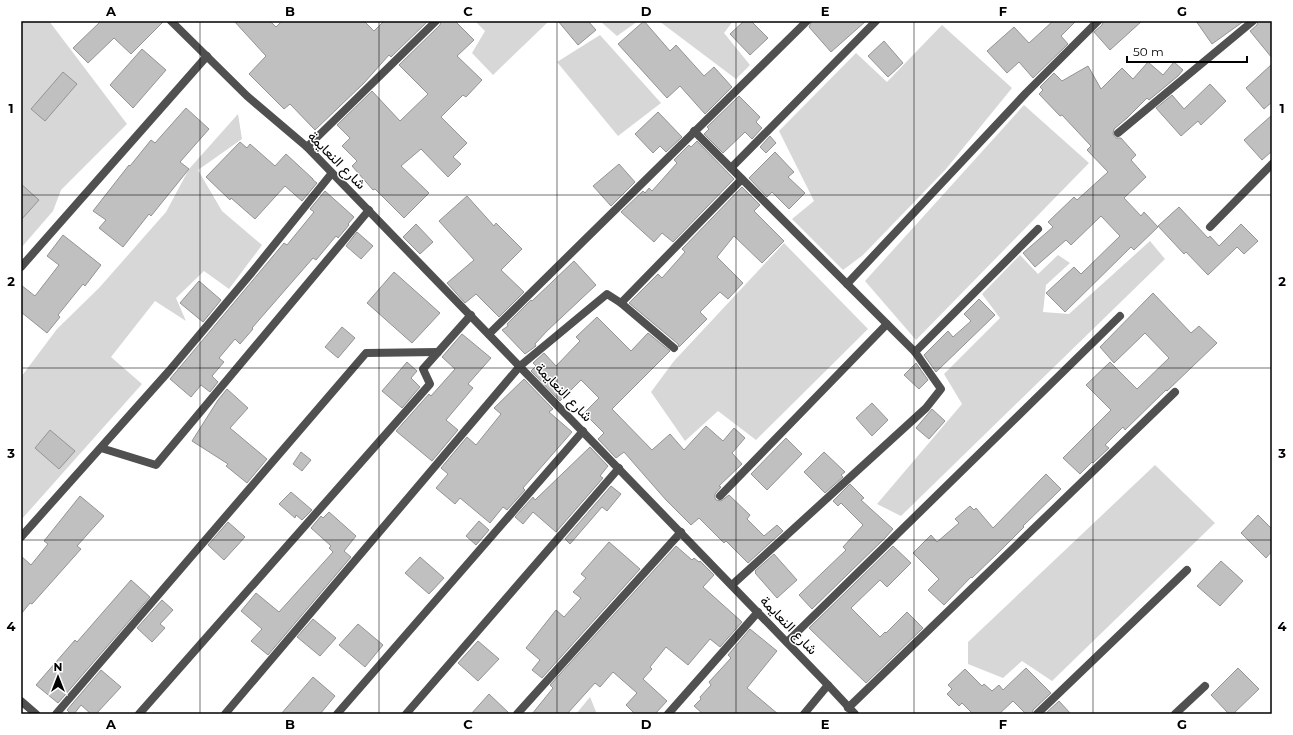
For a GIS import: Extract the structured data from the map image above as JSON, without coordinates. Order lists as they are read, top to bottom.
{
  "streets": {
    "street": ["شارع النعايمة"]
  },
  "scale_bar": "50 m",
  "north": "top",
  "grid": {
    "columns": [
      "A",
      "B",
      "C",
      "D",
      "E",
      "F",
      "G"
    ],
    "rows": [
      "1",
      "2",
      "3",
      "4"
    ]
  }
}
